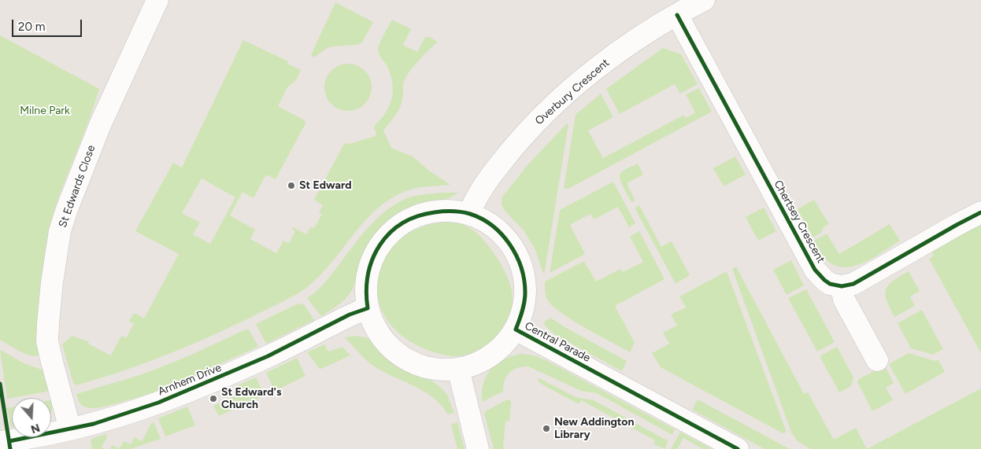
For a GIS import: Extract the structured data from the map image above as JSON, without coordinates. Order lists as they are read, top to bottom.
{
  "streets": {
    "street": [
      "Overbury Crescent",
      "St Edwards Close",
      "Chertsey Crescent",
      "Central Parade",
      "Arnhem Drive"
    ]
  },
  "crossings": [
    ["Overbury Crescent", "Chertsey Crescent"],
    ["Overbury Crescent", "Central Parade"],
    ["St Edwards Close", "Arnhem Drive"],
    ["Central Parade", "Arnhem Drive"]
  ],
  "parks": ["Milne Park"],
  "places": ["St Edward", "St Edward's Church", "New Addington Library"],
  "scale_bar": "20 m",
  "north": "bottom"
}
